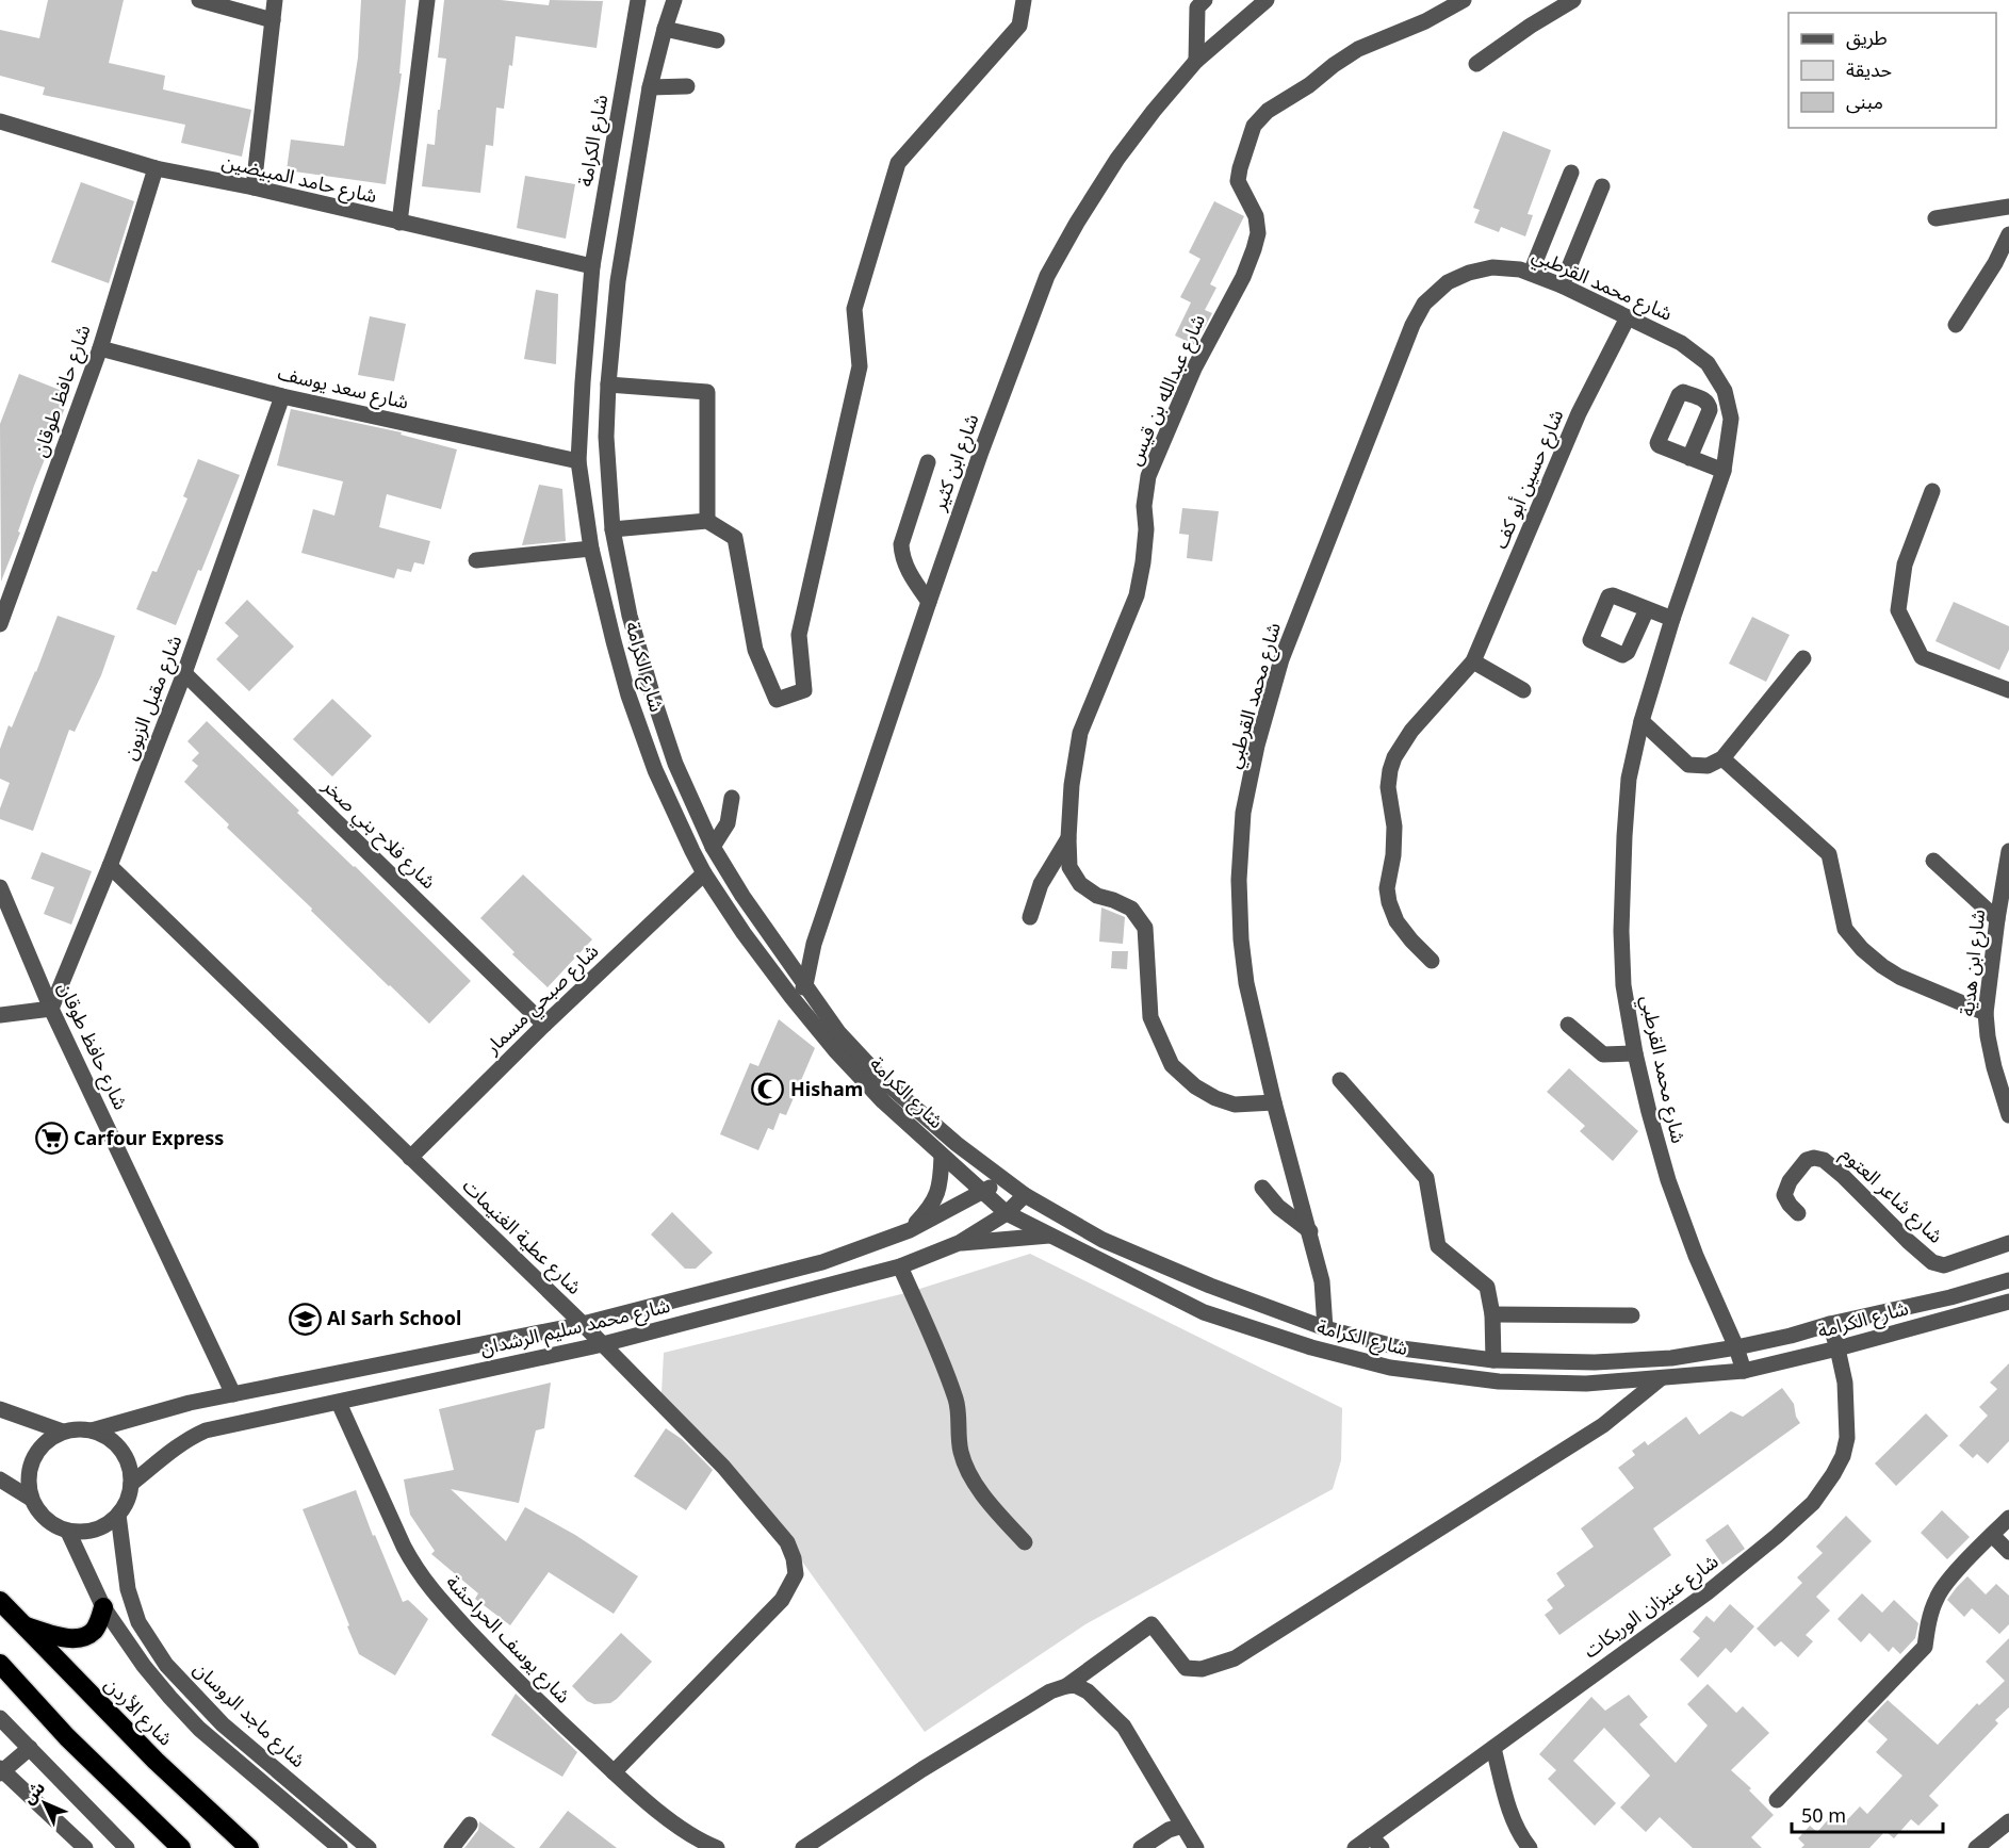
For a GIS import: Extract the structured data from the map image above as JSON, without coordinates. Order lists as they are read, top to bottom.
{
  "streets": {
    "highway": ["شارع الأردن"],
    "street": [
      "شارع الكرامة",
      "شارع حامد المبيضين",
      "شارع محمد القرطبي",
      "شارع سعد يوسف",
      "شارع عبدالله بن قيس",
      "شارع حافظ طوقان",
      "شارع ابن كثير",
      "شارع حسين أبو كف",
      "شارع مقبل الزبون",
      "شارع فلاح بني صخر",
      "شارع ابن هدية",
      "شارع صبحي مسمار",
      "شارع شاعر العتوم",
      "شارع عطية الغنيمات",
      "شارع محمد سليم الرشدان",
      "شارع عنيزان الوريكات",
      "شارع يوسف الحراحشة",
      "شارع ماجد الروسان"
    ]
  },
  "crossings": [
    ["شارع الكرامة", "شارع حامد المبيضين"],
    ["شارع الكرامة", "شارع محمد القرطبي"],
    ["شارع الكرامة", "شارع سعد يوسف"],
    ["شارع الكرامة", "شارع ابن كثير"],
    ["شارع الكرامة", "شارع صبحي مسمار"],
    ["شارع الكرامة", "شارع محمد سليم الرشدان"],
    ["شارع الكرامة", "شارع عنيزان الوريكات"],
    ["شارع حامد المبيضين", "شارع حافظ طوقان"],
    ["شارع محمد القرطبي", "شارع عبدالله بن قيس"],
    ["شارع محمد القرطبي", "شارع حسين أبو كف"],
    ["شارع سعد يوسف", "شارع حافظ طوقان"],
    ["شارع سعد يوسف", "شارع مقبل الزبون"],
    ["شارع حافظ طوقان", "شارع مقبل الزبون"],
    ["شارع حافظ طوقان", "شارع محمد سليم الرشدان"],
    ["شارع مقبل الزبون", "شارع فلاح بني صخر"],
    ["شارع مقبل الزبون", "شارع عطية الغنيمات"],
    ["شارع فلاح بني صخر", "شارع صبحي مسمار"],
    ["شارع صبحي مسمار", "شارع عطية الغنيمات"],
    ["شارع عطية الغنيمات", "شارع محمد سليم الرشدان"],
    ["شارع عطية الغنيمات", "شارع يوسف الحراحشة"],
    ["شارع محمد سليم الرشدان", "شارع يوسف الحراحشة"],
    ["شارع محمد سليم الرشدان", "شارع ماجد الروسان"]
  ],
  "places": {
    "mosque": ["Hisham"],
    "supermarket": ["Carfour Express"],
    "school or university": ["Al Sarh School"]
  },
  "legend": ["طريق", "حديقة", "مبنى"],
  "scale_bar": "50 m",
  "north": "top left"
}
